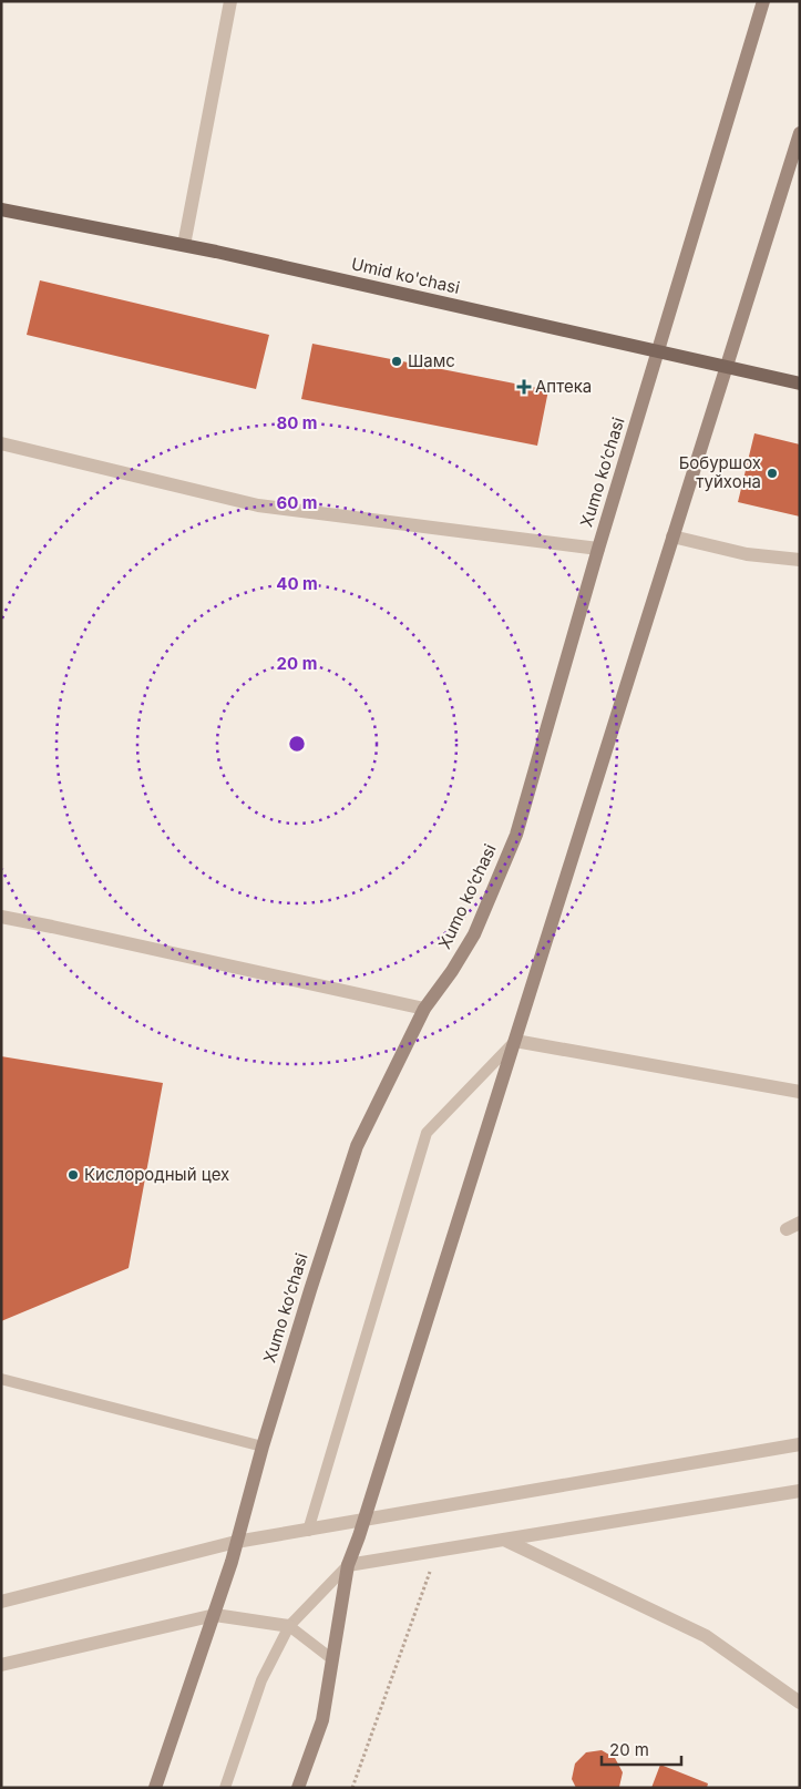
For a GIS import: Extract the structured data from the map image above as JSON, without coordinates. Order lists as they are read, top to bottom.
{
  "streets": {
    "main road": ["Umid ko'chasi", "Xumo ko’chasi"]
  },
  "crossings": [
    ["Umid ko'chasi", "Xumo ko’chasi"]
  ],
  "places": {
    "other": ["Шамс", "Бобуршох туйхона", "Кислородный цех"],
    "health": ["Аптека"]
  },
  "scale_bar": "20 m",
  "rings": [
    "80 m",
    "60 m",
    "40 m",
    "20 m"
  ]
}
